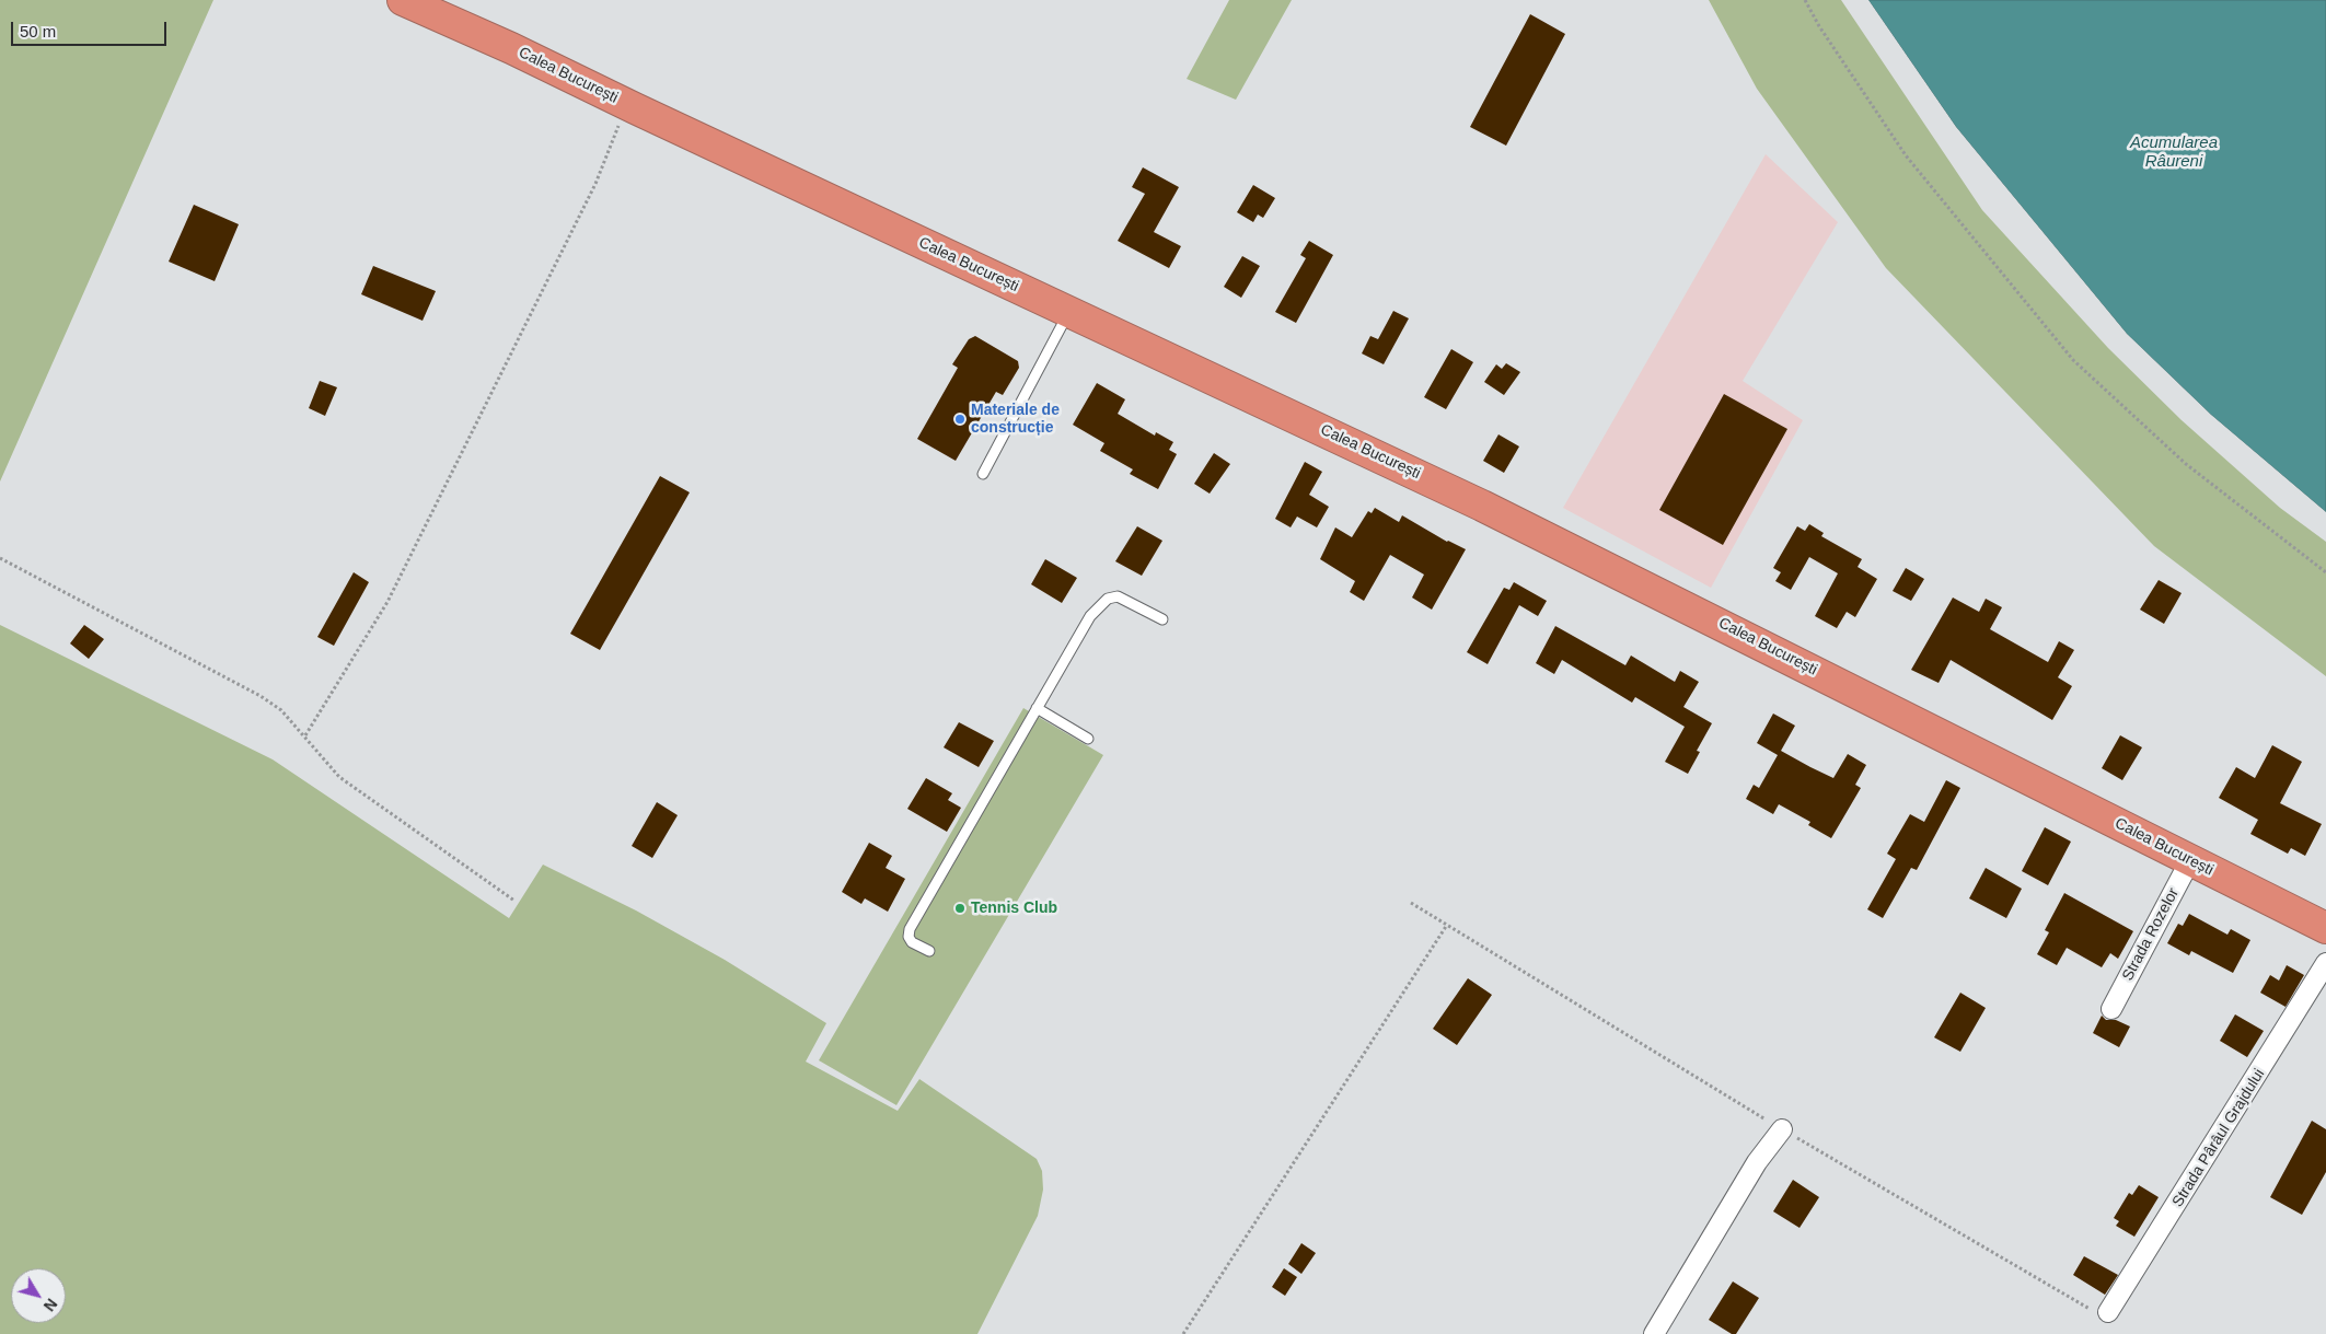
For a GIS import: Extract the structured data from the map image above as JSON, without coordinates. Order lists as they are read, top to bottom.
{
  "streets": {
    "highway": ["Calea București"],
    "street": ["Strada Rozelor", "Strada Pârâul Grajdului"]
  },
  "crossings": [
    ["Calea București", "Strada Rozelor"]
  ],
  "water": ["Acumularea Râureni"],
  "places": ["Materiale de construcție", "Tennis Club"],
  "scale_bar": "50 m",
  "north": "bottom right"
}
